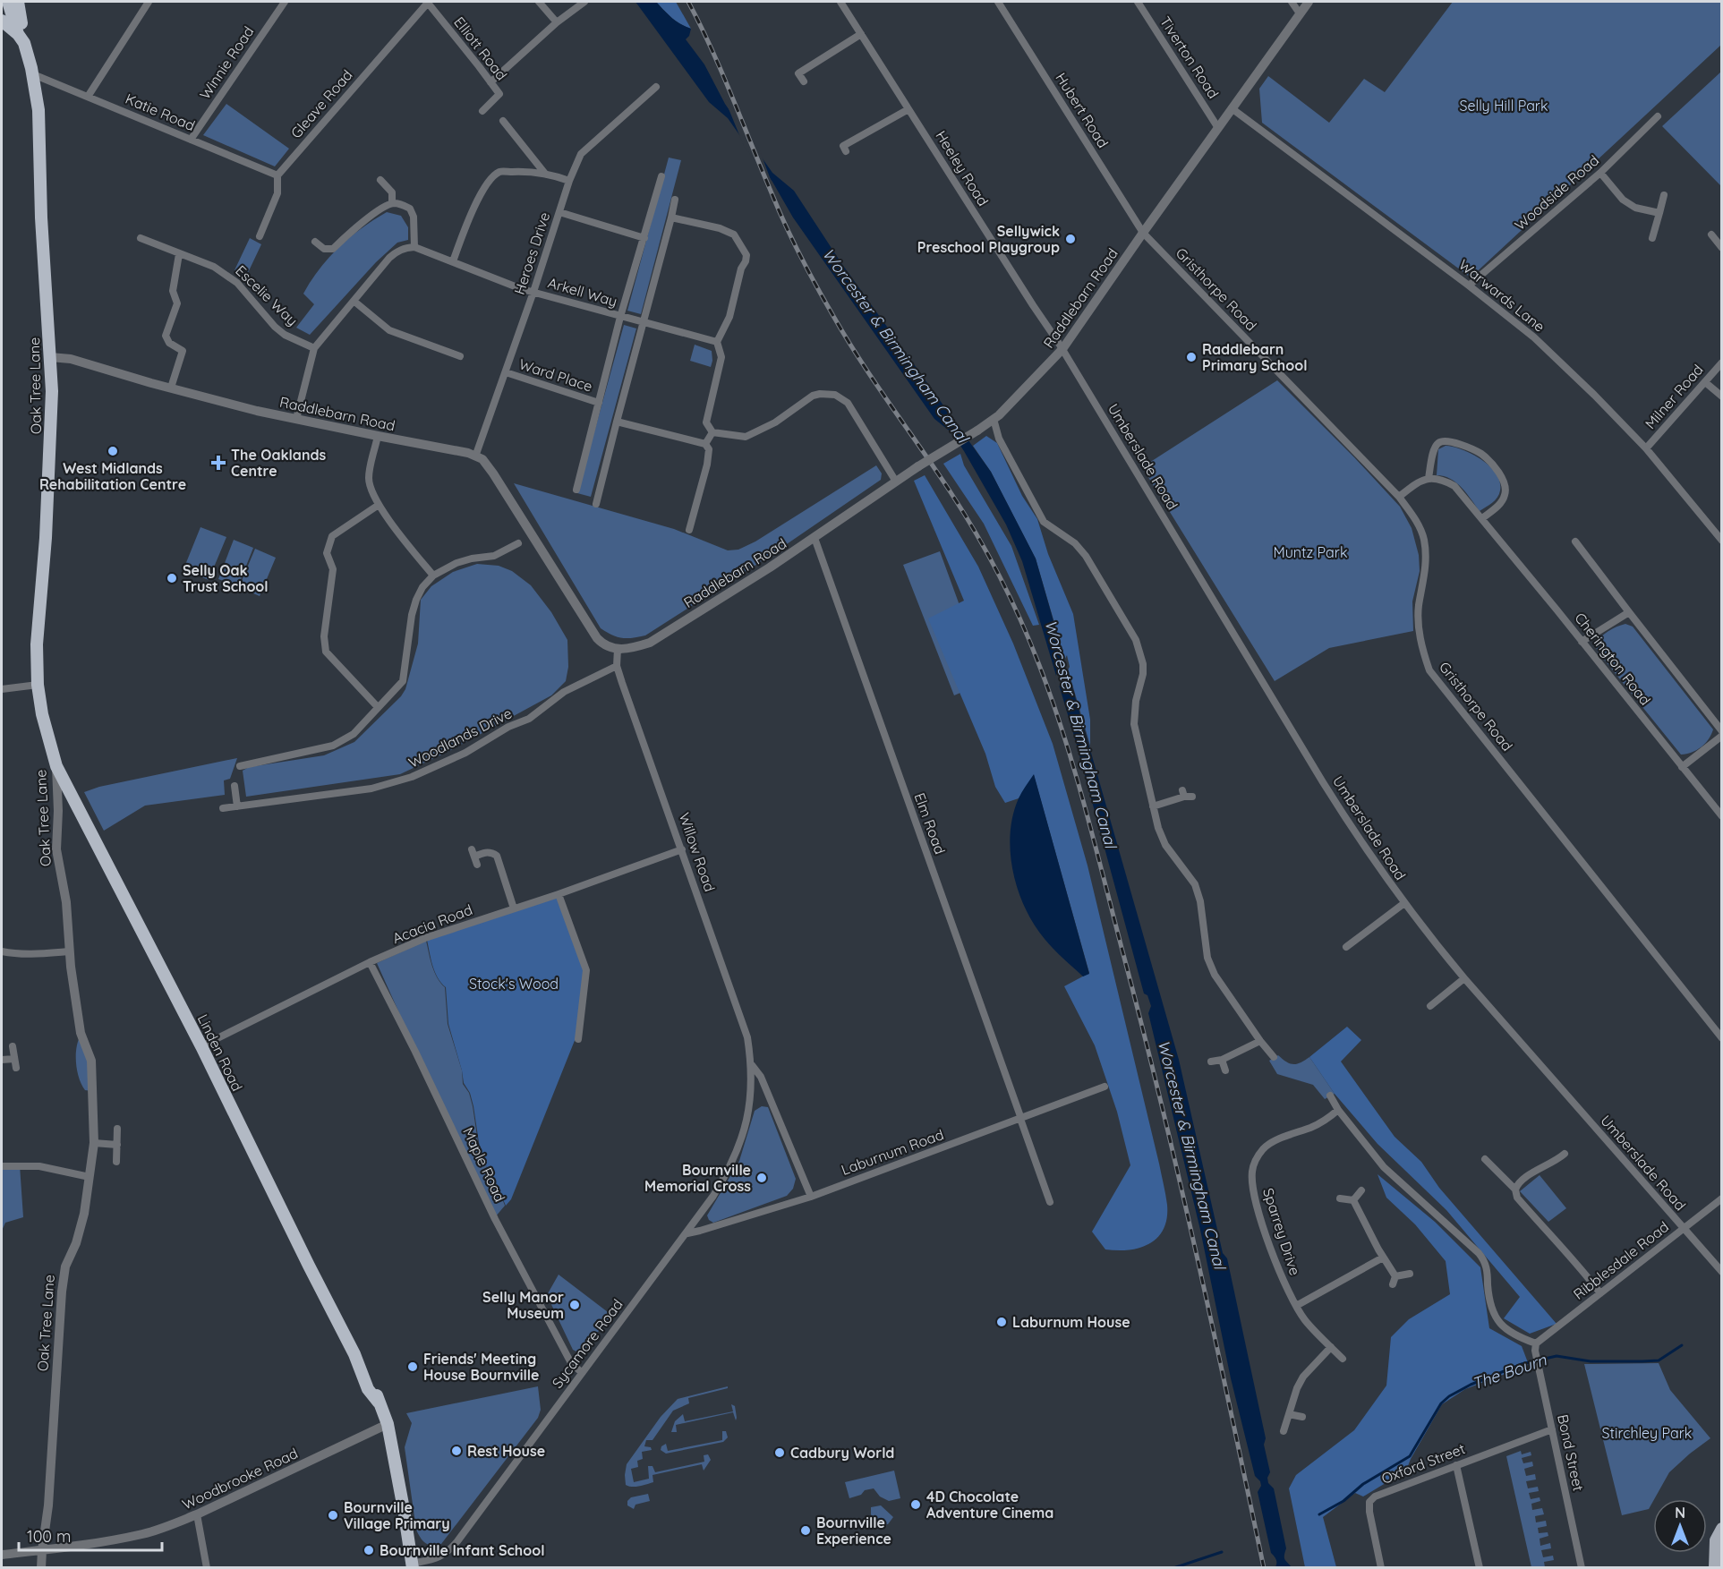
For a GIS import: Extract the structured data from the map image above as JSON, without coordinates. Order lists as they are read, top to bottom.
{
  "streets": {
    "highway": ["Oak Tree Lane", "Linden Road"],
    "street": [
      "Elliott Road",
      "Tiverton Road",
      "Winnie Road",
      "Gleave Road",
      "Hubert Road",
      "Katie Road",
      "Heeley Road",
      "Woodside Road",
      "Heroes Drive",
      "Gristhorpe Road",
      "Arkell Way",
      "Escelie Way",
      "Warwards Lane",
      "Raddlebarn Road",
      "Ward Place",
      "Milner Road",
      "Umberslade Road",
      "Cherington Road",
      "Woodlands Drive",
      "Elm Road",
      "Willow Road",
      "Acacia Road",
      "Laburnum Road",
      "Maple Road",
      "Sparrey Drive",
      "Ribblesdale Road",
      "Sycamore Road",
      "Bond Street",
      "Oxford Street",
      "Woodbrooke Road"
    ]
  },
  "crossings": [
    ["Elliott Road", "Gleave Road"],
    ["Tiverton Road", "Raddlebarn Road"],
    ["Winnie Road", "Katie Road"],
    ["Gleave Road", "Katie Road"],
    ["Hubert Road", "Gristhorpe Road"],
    ["Hubert Road", "Raddlebarn Road"],
    ["Katie Road", "Oak Tree Lane"],
    ["Heeley Road", "Raddlebarn Road"],
    ["Heeley Road", "Umberslade Road"],
    ["Woodside Road", "Warwards Lane"],
    ["Heroes Drive", "Arkell Way"],
    ["Heroes Drive", "Raddlebarn Road"],
    ["Heroes Drive", "Ward Place"],
    ["Gristhorpe Road", "Raddlebarn Road"],
    ["Arkell Way", "Ward Place"],
    ["Warwards Lane", "Raddlebarn Road"],
    ["Warwards Lane", "Milner Road"],
    ["Raddlebarn Road", "Oak Tree Lane"],
    ["Raddlebarn Road", "Umberslade Road"],
    ["Raddlebarn Road", "Elm Road"],
    ["Raddlebarn Road", "Willow Road"],
    ["Oak Tree Lane", "Linden Road"],
    ["Oak Tree Lane", "Woodbrooke Road"],
    ["Umberslade Road", "Ribblesdale Road"],
    ["Woodlands Drive", "Willow Road"],
    ["Elm Road", "Laburnum Road"],
    ["Willow Road", "Acacia Road"],
    ["Willow Road", "Laburnum Road"],
    ["Willow Road", "Sycamore Road"],
    ["Acacia Road", "Linden Road"],
    ["Acacia Road", "Maple Road"],
    ["Linden Road", "Sycamore Road"],
    ["Linden Road", "Woodbrooke Road"],
    ["Laburnum Road", "Sycamore Road"],
    ["Maple Road", "Sycamore Road"],
    ["Ribblesdale Road", "Bond Street"],
    ["Bond Street", "Oxford Street"]
  ],
  "water": ["Worcester & Birmingham Canal", "The Bourn"],
  "parks": [
    "Selly Hill Park",
    "Muntz Park",
    "Stock's Wood",
    "Stirchley Park"
  ],
  "places": {
    "other": [
      "Sellywick Preschool Playgroup",
      "Raddlebarn Primary School",
      "West Midlands Rehabilitation Centre",
      "Selly Oak Trust School",
      "Bournville Memorial Cross",
      "Selly Manor Museum",
      "Laburnum House",
      "Friends' Meeting House Bournville",
      "Rest House",
      "Cadbury World",
      "4D Chocolate Adventure Cinema",
      "Bournville Village Primary",
      "Bournville Experience",
      "Bournville Infant School"
    ],
    "health": ["The Oaklands Centre"]
  },
  "scale_bar": "100 m",
  "north": "top"
}
